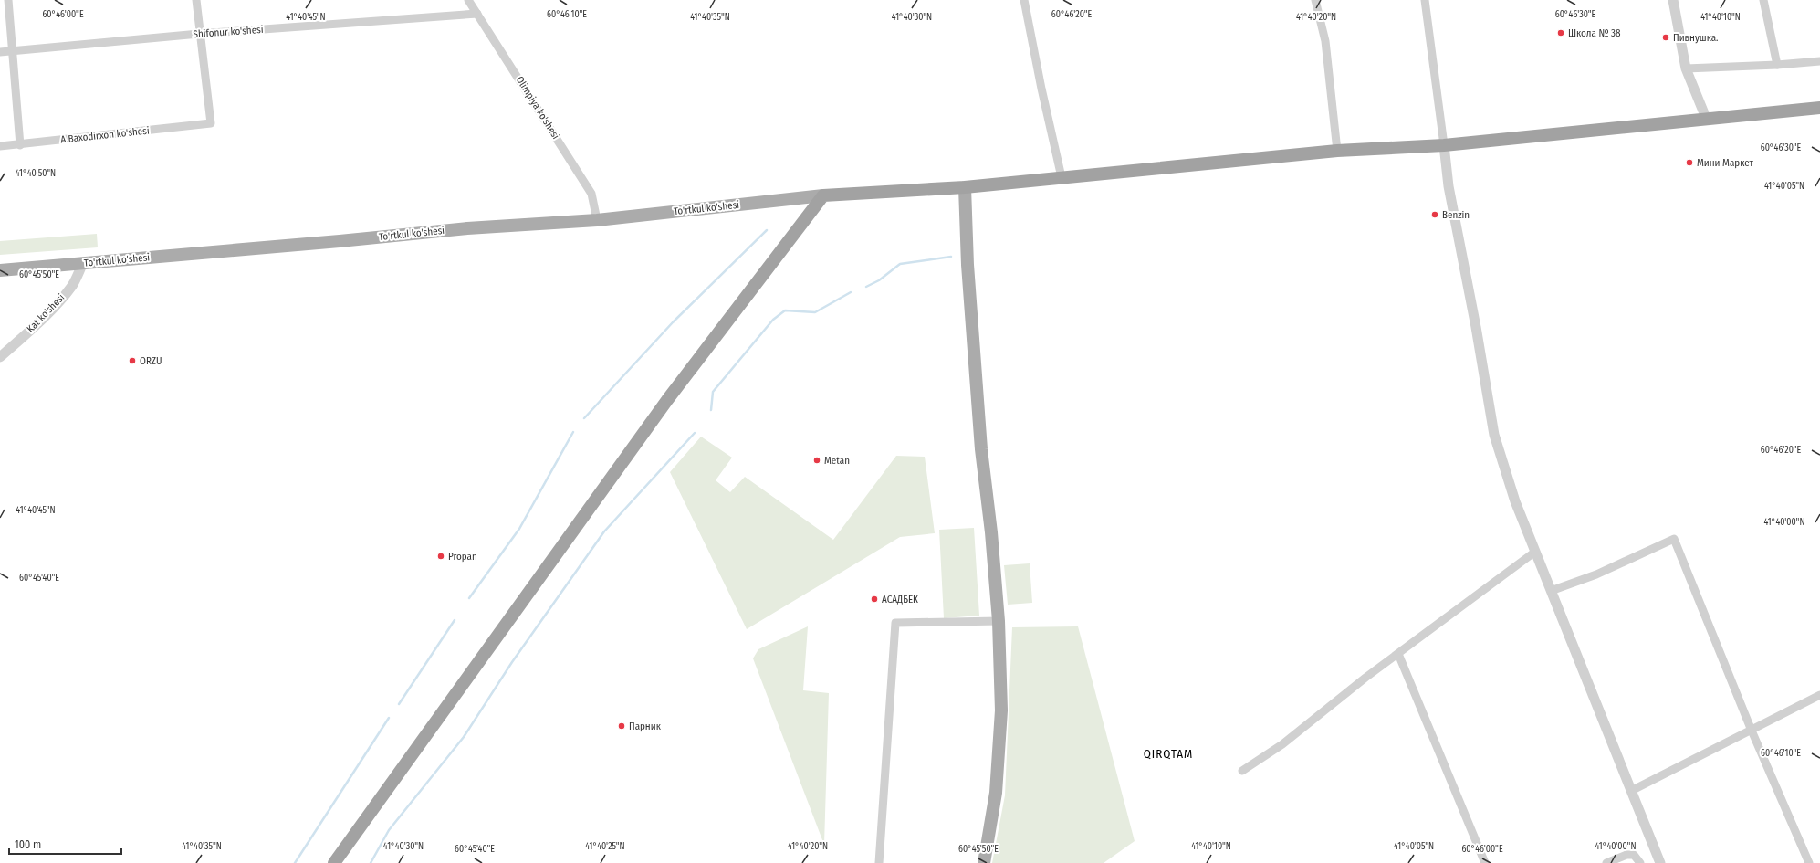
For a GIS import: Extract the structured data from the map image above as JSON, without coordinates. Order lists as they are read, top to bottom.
{
  "streets": {
    "main road": ["To'rtkul ko'shesi"],
    "street": [
      "Shifonur ko'shesi",
      "Olimpiya ko'shesi",
      "A.Baxodirxon ko'shesi",
      "Kat ko'shesi"
    ]
  },
  "crossings": [
    ["Shifonur ko'shesi", "Olimpiya ko'shesi"],
    ["Shifonur ko'shesi", "A.Baxodirxon ko'shesi"],
    ["Olimpiya ko'shesi", "To'rtkul ko'shesi"],
    ["To'rtkul ko'shesi", "Kat ko'shesi"]
  ],
  "districts": ["QIRQTAM"],
  "places": [
    "Школа № 38",
    "Пивнушка.",
    "Мини Маркет",
    "Benzin",
    "ORZU",
    "Metan",
    "Propan",
    "АСАДБЕК",
    "Парник"
  ],
  "scale_bar": "100 m",
  "coordinates": [
    "60°46'00\"E",
    "60°46'10\"E",
    "60°46'20\"E",
    "60°46'30\"E",
    "41°40'10\"N",
    "41°40'45\"N",
    "41°40'35\"N",
    "41°40'30\"N",
    "41°40'20\"N",
    "41°40'50\"N",
    "41°40'05\"N",
    "60°45'50\"E",
    "41°40'00\"N",
    "60°45'40\"E",
    "41°40'25\"N"
  ]
}
